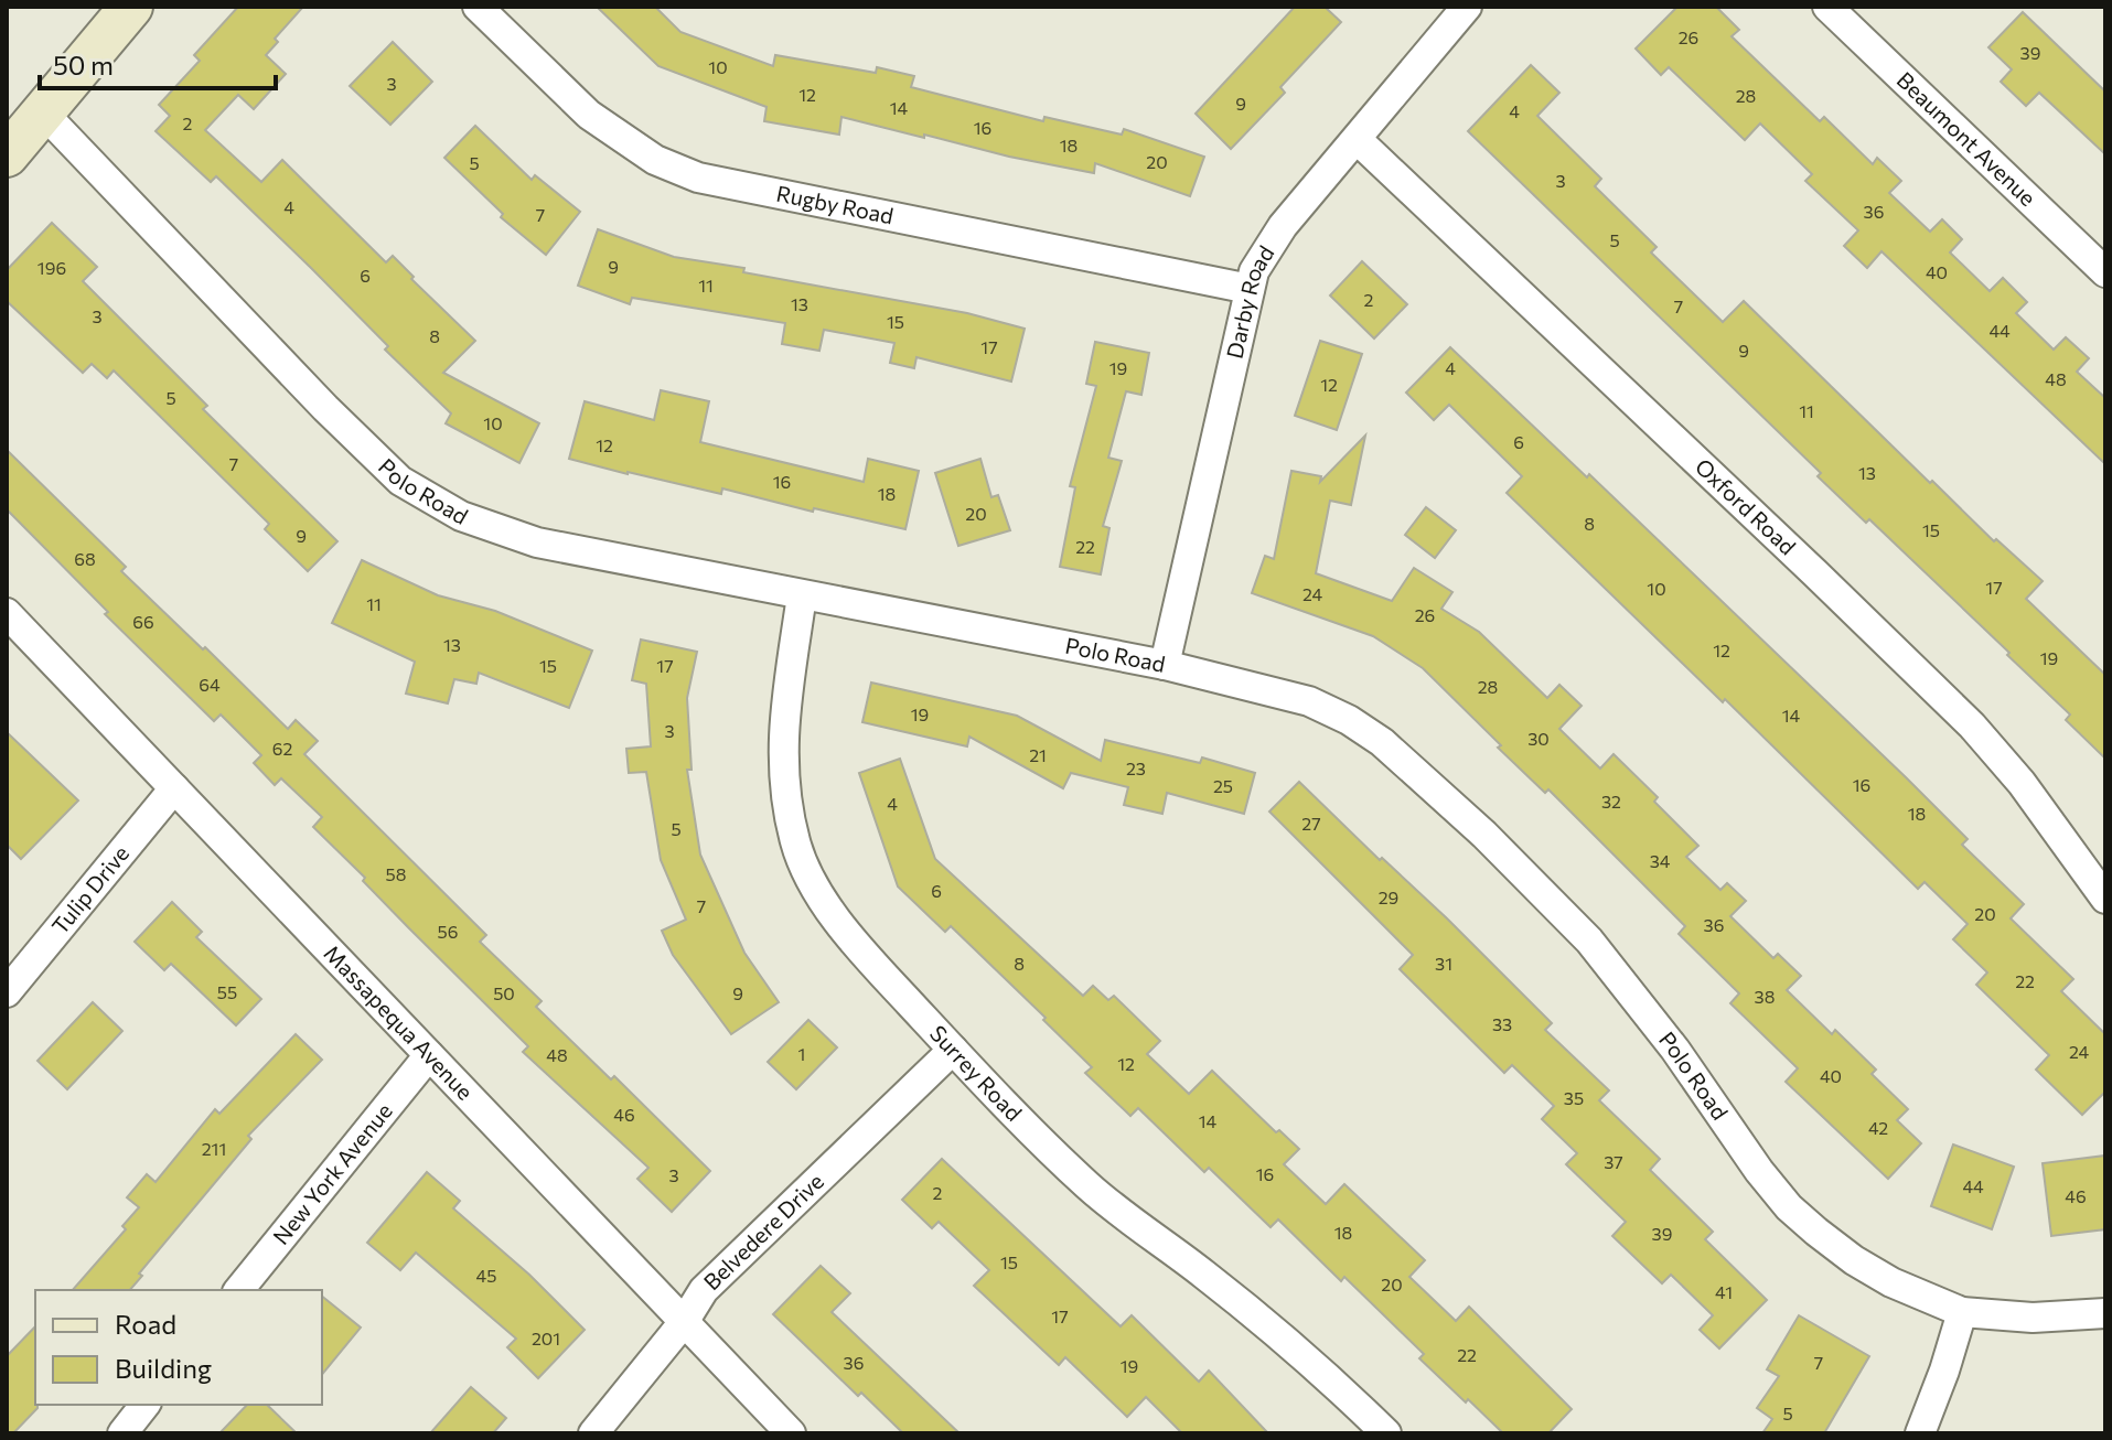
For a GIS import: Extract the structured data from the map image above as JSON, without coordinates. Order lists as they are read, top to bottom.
{
  "streets": {
    "street": [
      "Beaumont Avenue",
      "Rugby Road",
      "Darby Road",
      "Polo Road",
      "Oxford Road",
      "Tulip Drive",
      "Massapequa Avenue",
      "Surrey Road",
      "New York Avenue",
      "Belvedere Drive"
    ]
  },
  "crossings": [
    ["Rugby Road", "Darby Road"],
    ["Darby Road", "Polo Road"],
    ["Darby Road", "Oxford Road"],
    ["Polo Road", "Surrey Road"],
    ["Tulip Drive", "Massapequa Avenue"],
    ["Massapequa Avenue", "New York Avenue"],
    ["Massapequa Avenue", "Belvedere Drive"],
    ["Surrey Road", "Belvedere Drive"]
  ],
  "house_numbers": [
    "26",
    "39",
    "10",
    "3",
    "12",
    "28",
    "9",
    "14",
    "4",
    "2",
    "16",
    "18",
    "20",
    "5",
    "3",
    "4",
    "36",
    "7",
    "5",
    "9",
    "196",
    "40",
    "6",
    "11",
    "2",
    "13",
    "7",
    "3",
    "15",
    "44",
    "8",
    "17",
    "9",
    "19",
    "4",
    "48",
    "12",
    "5",
    "11",
    "10",
    "6",
    "12",
    "7",
    "13",
    "16",
    "18",
    "20",
    "8",
    "15",
    "9",
    "22",
    "68",
    "17",
    "10",
    "24",
    "11",
    "26",
    "66",
    "13",
    "12",
    "19",
    "15",
    "17",
    "64",
    "28",
    "19",
    "14",
    "3",
    "30",
    "62",
    "21",
    "23",
    "16",
    "25",
    "32",
    "4",
    "18",
    "27",
    "5",
    "34",
    "58",
    "6",
    "29",
    "7",
    "20",
    "36",
    "56",
    "8",
    "31",
    "22",
    "55",
    "50",
    "9",
    "38",
    "33",
    "24",
    "1",
    "48",
    "12",
    "40",
    "35",
    "46",
    "14",
    "42",
    "211",
    "37",
    "16",
    "3",
    "44",
    "2",
    "46",
    "18",
    "39",
    "15",
    "45",
    "20",
    "41",
    "17",
    "201",
    "22",
    "36",
    "7",
    "19",
    "5"
  ],
  "legend": ["Road", "Building"],
  "scale_bar": "50 m"
}
